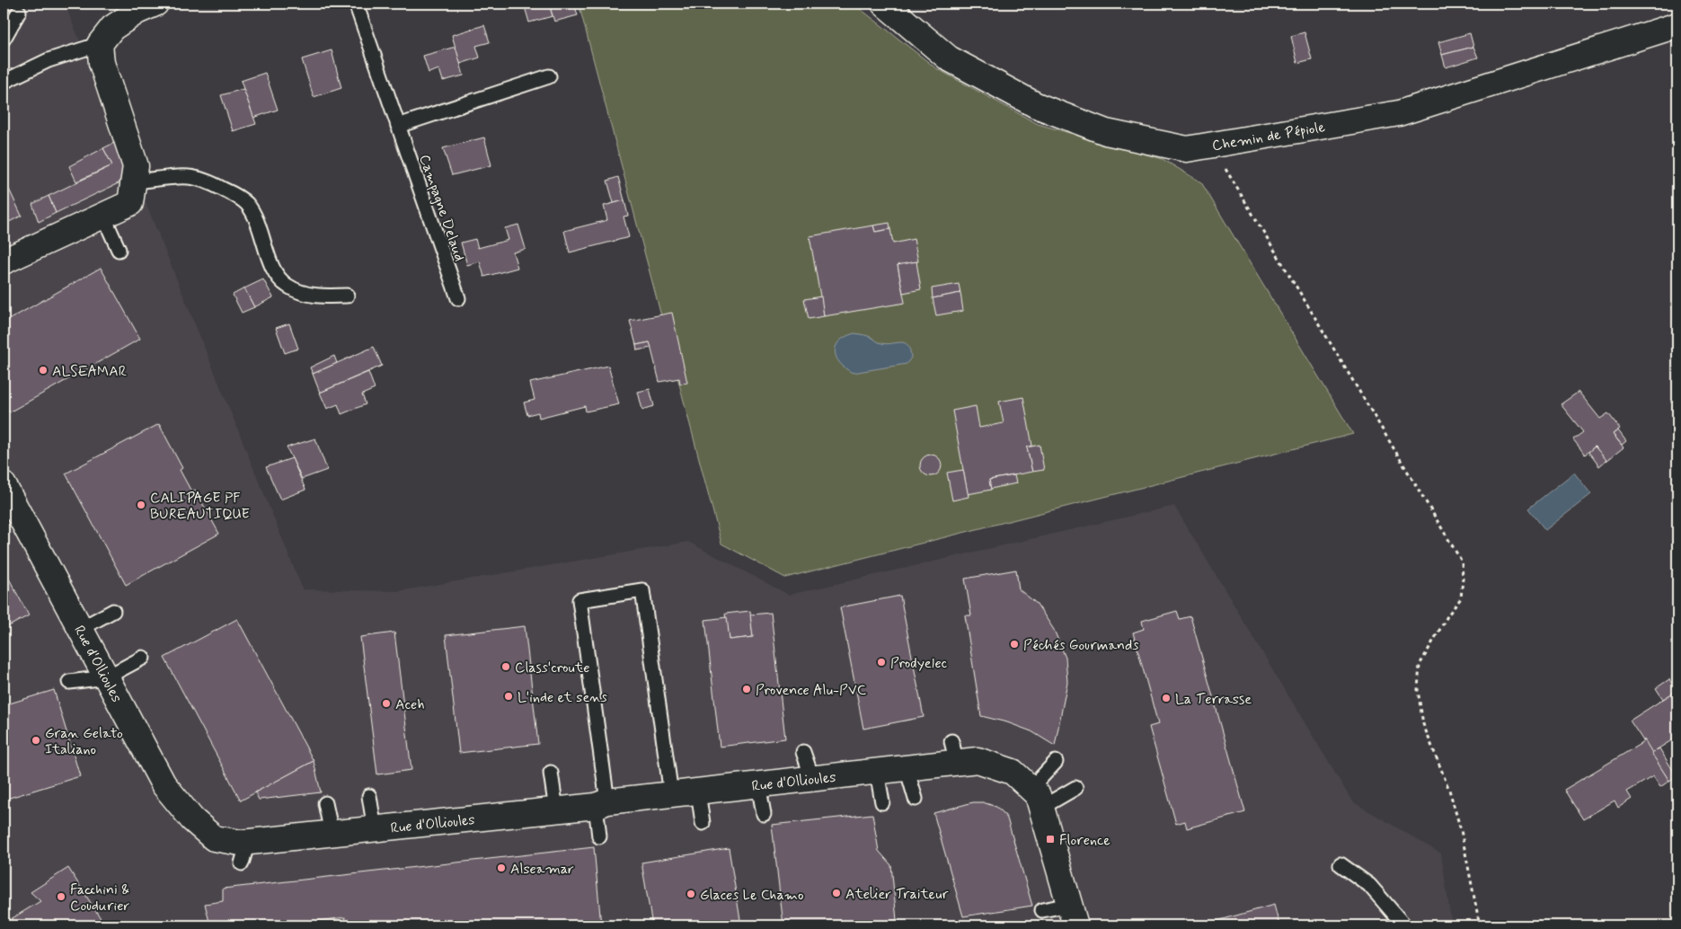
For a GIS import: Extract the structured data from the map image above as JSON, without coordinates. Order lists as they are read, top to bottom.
{
  "streets": {
    "street": ["Chemin de Pépiole", "Rue d'Ollioules"],
    "lane": ["Campagne Delaud"]
  },
  "places": {
    "other": [
      "ALSEAMAR",
      "CALIPAGE PF BUREAUTIQUE",
      "Péchés Gourmands",
      "Prodyelec",
      "Class'croute",
      "Provence Alu-PVC",
      "L'inde et sens",
      "La Terrasse",
      "Aceh",
      "Gran Gelato Italiano",
      "Alseamar",
      "Atelier Traiteur",
      "Glaces Le Chamo",
      "Facchini & Coudurier"
    ],
    "transit": ["Florence"]
  }
}
